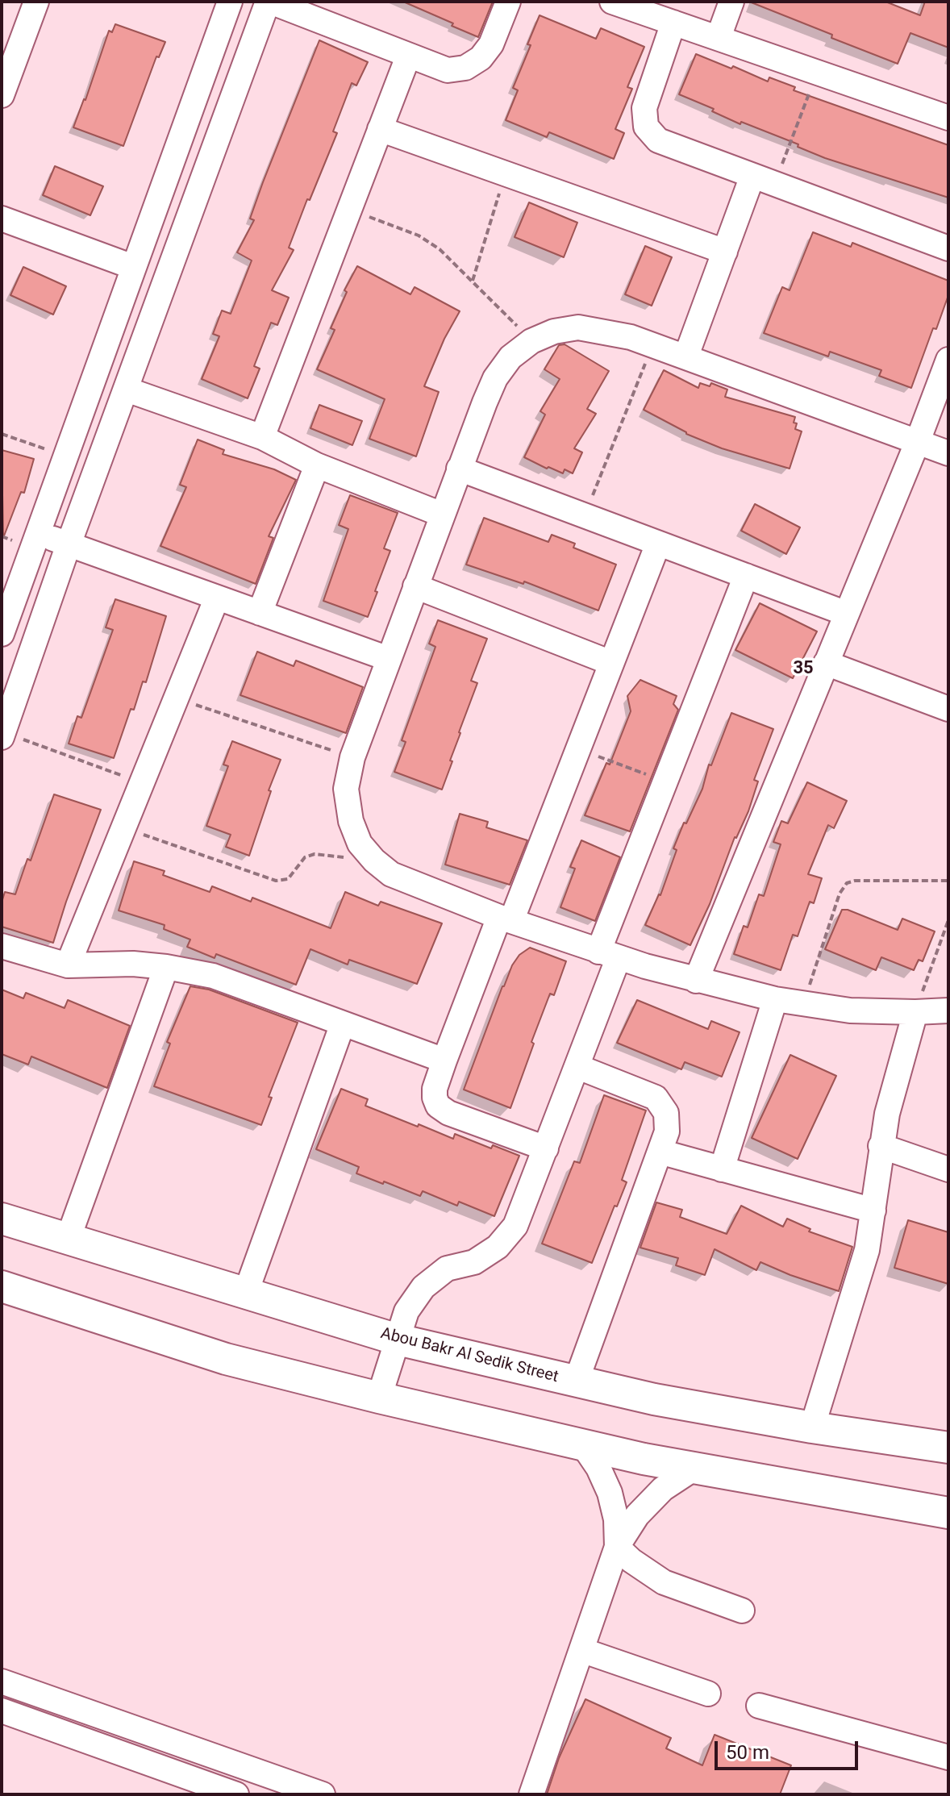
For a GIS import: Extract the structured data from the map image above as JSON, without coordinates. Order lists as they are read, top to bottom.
{
  "streets": {
    "main road": ["Abou Bakr Al Sedik Street"]
  },
  "districts": ["35"],
  "scale_bar": "50 m"
}
